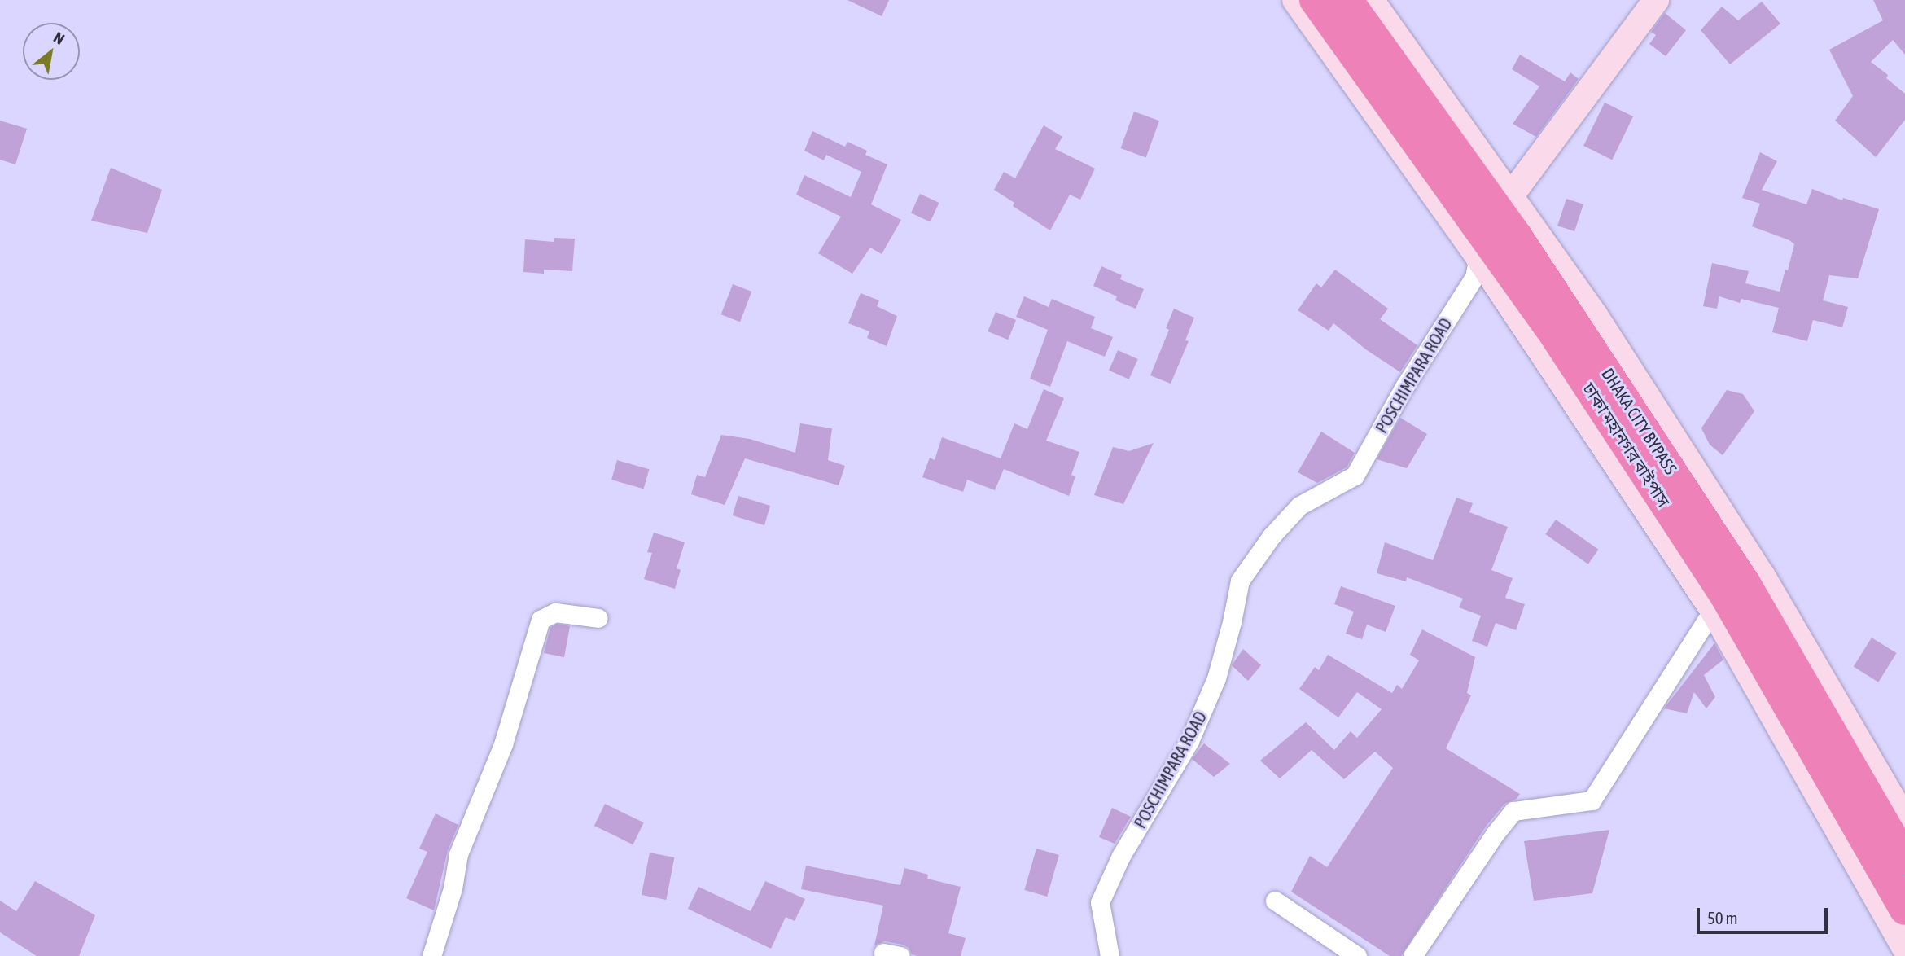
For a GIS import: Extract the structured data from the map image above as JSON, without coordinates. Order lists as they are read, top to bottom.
{
  "streets": {
    "highway": ["DHAKA CITY BYPASS", "ঢাকা মহানগর বাইপাস"],
    "street": ["POSCHIMPARA ROAD"]
  },
  "scale_bar": "50 m",
  "north": "top right"
}
